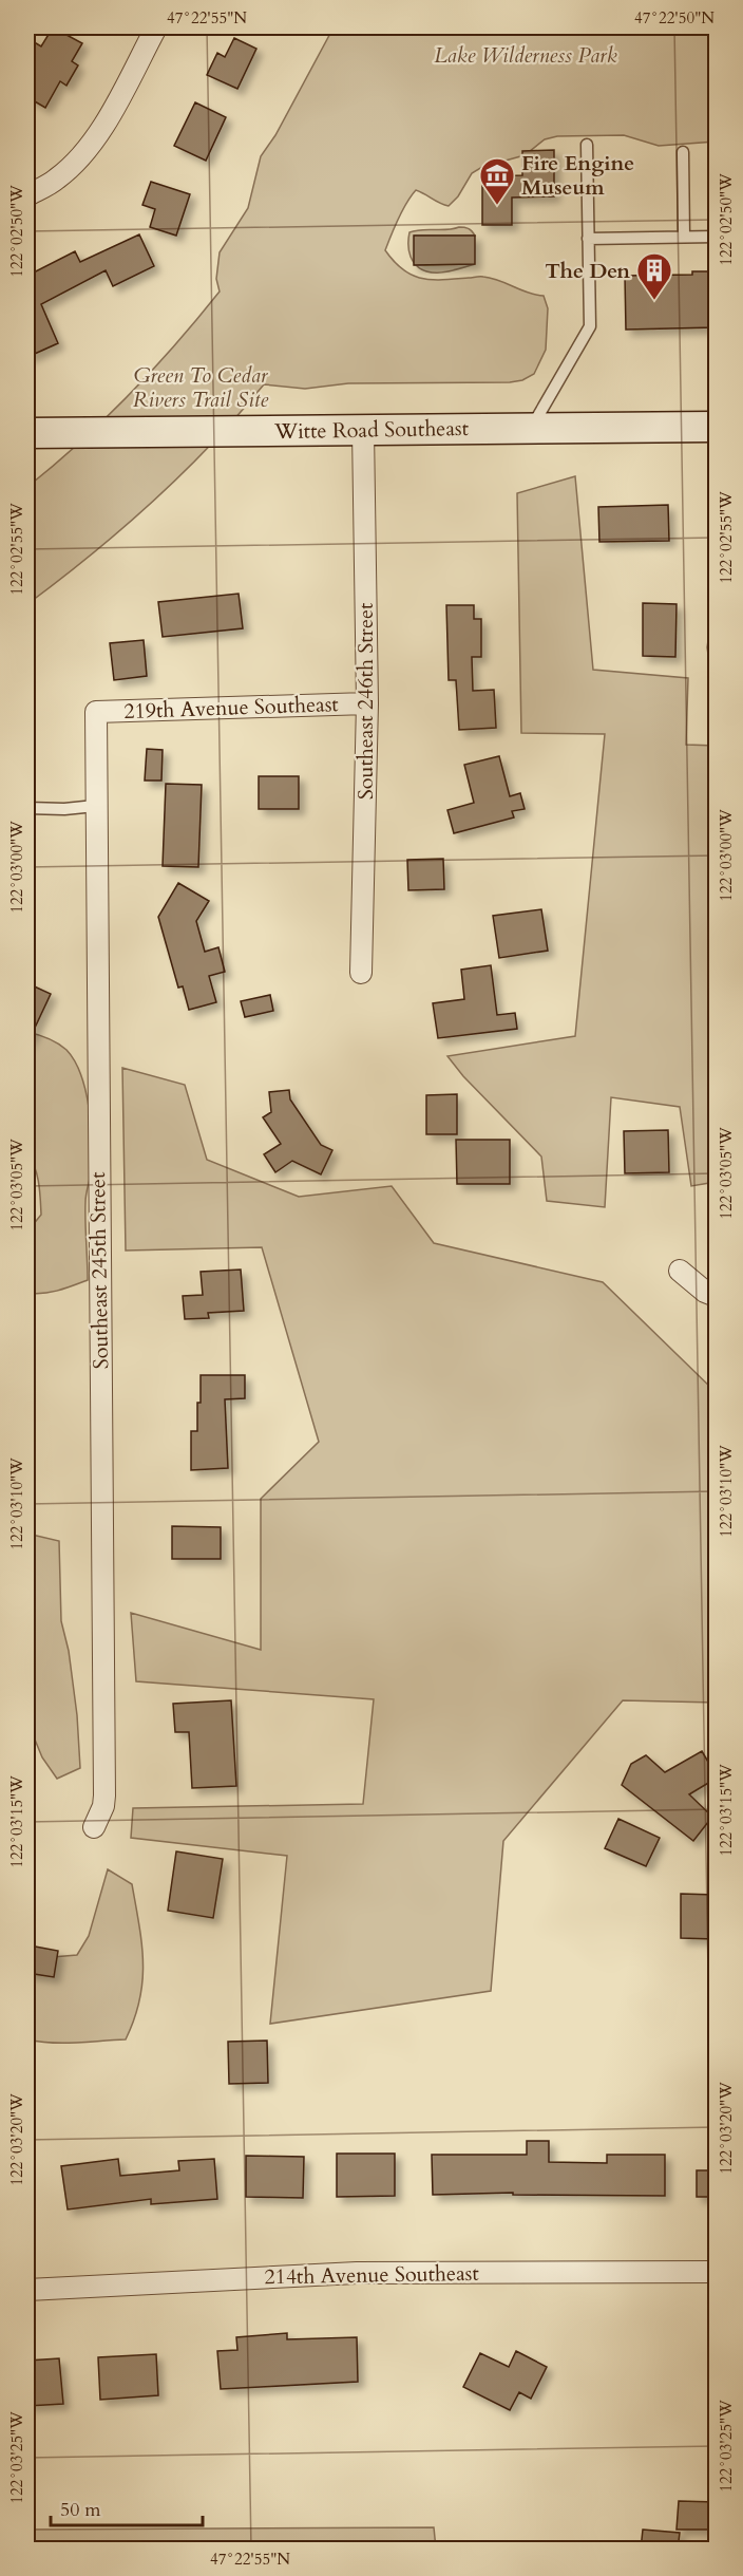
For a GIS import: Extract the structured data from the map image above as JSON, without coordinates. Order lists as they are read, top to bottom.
{
  "streets": {
    "street": [
      "Witte Road Southeast",
      "Southeast 246th Street",
      "219th Avenue Southeast",
      "Southeast 245th Street",
      "214th Avenue Southeast"
    ]
  },
  "crossings": [
    ["Witte Road Southeast", "Southeast 246th Street"],
    ["Southeast 246th Street", "219th Avenue Southeast"],
    ["219th Avenue Southeast", "Southeast 245th Street"]
  ],
  "parks": ["Lake Wilderness Park", "Green To Cedar Rivers Trail Site"],
  "places": {
    "museum": ["Fire Engine Museum"],
    "building": ["The Den"]
  },
  "scale_bar": "50 m",
  "coordinates": [
    "47°22'55\"N",
    "47°22'50\"N",
    "122°02'50\"W",
    "122°02'55\"W",
    "122°03'00\"W",
    "122°03'05\"W",
    "122°03'10\"W",
    "122°03'15\"W",
    "122°03'20\"W",
    "122°03'25\"W"
  ]
}
